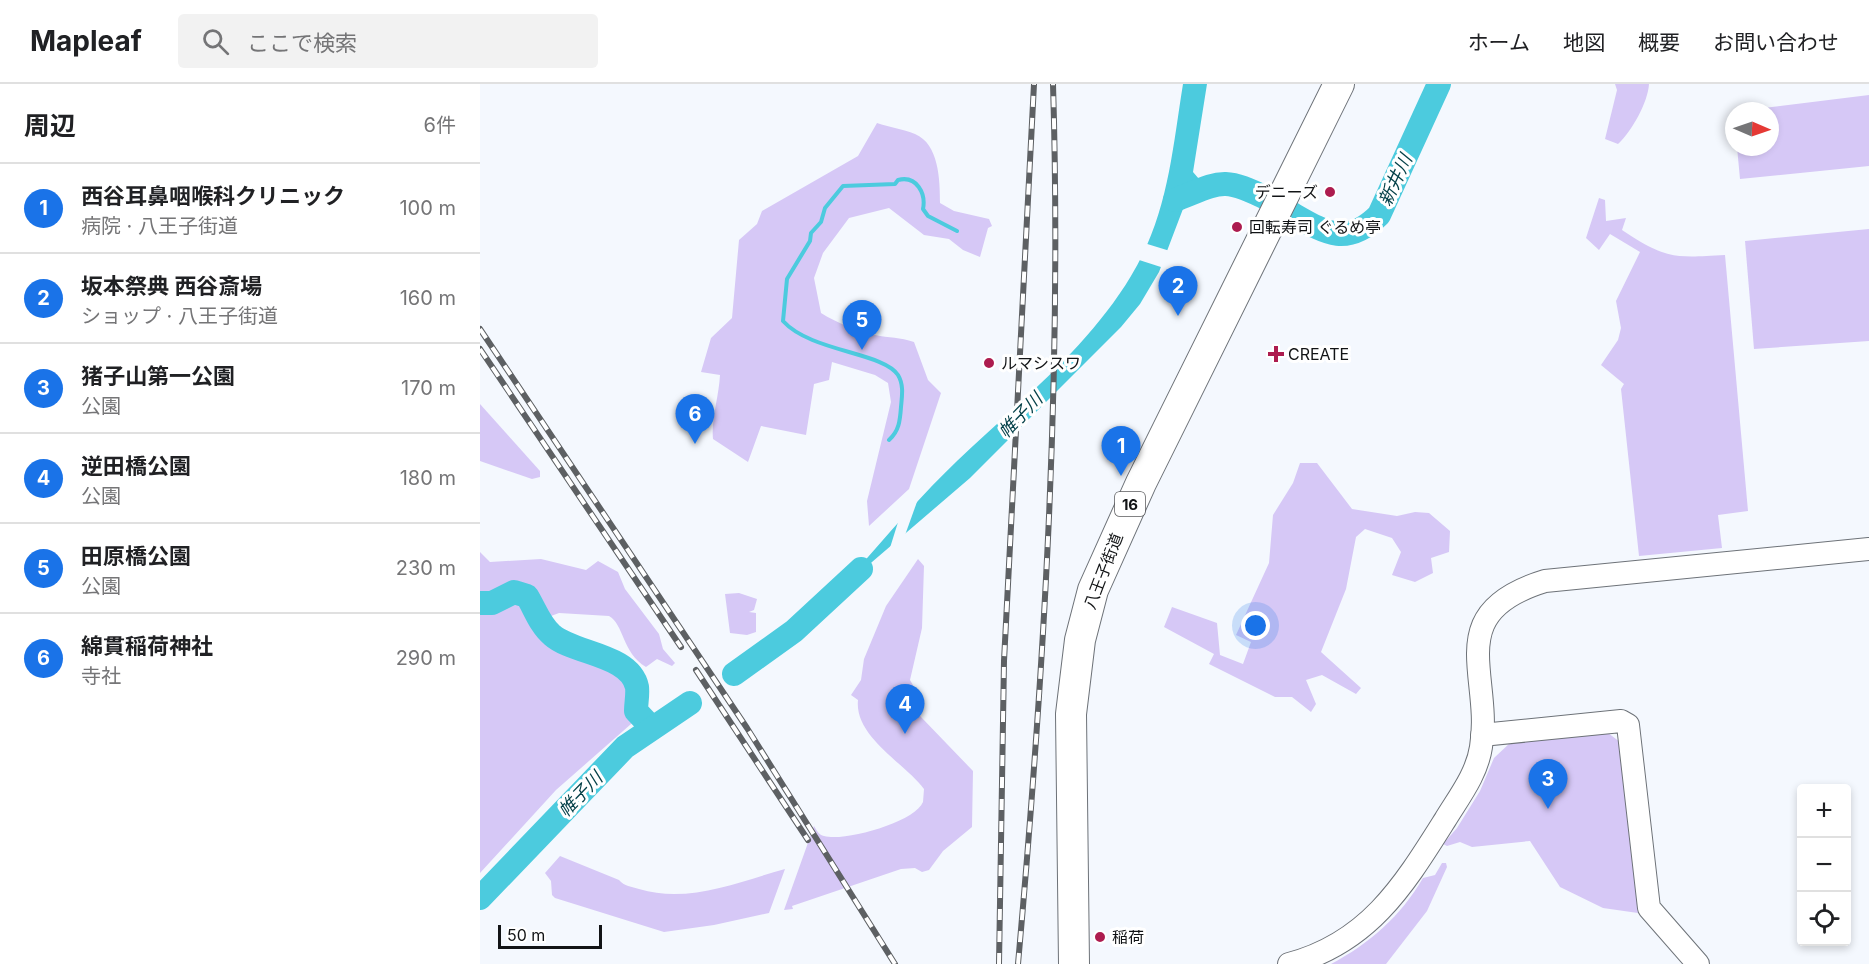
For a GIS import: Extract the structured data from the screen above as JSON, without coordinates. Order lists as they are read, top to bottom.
{
  "streets": {
    "highway": ["16", "八王子街道"]
  },
  "water": ["新井川", "帷子川"],
  "places": {
    "other": [
      "デニーズ",
      "回転寿司 ぐるめ亭",
      "ルマシスワ",
      "稲荷"
    ],
    "health": ["CREATE"]
  },
  "scale_bar": "50 m",
  "north": "right",
  "page": {
    "header": "Mapleaf",
    "search": "ここで検索",
    "nav": [
      "ホーム",
      "地図",
      "概要",
      "お問い合わせ"
    ],
    "heading": ["周辺", "6件"],
    "list": [
      {
        "mark": "1",
        "name": "西谷耳鼻咽喉科クリニック",
        "note": "病院 · 八王子街道",
        "value": "100 m"
      },
      {
        "mark": "2",
        "name": "坂本祭典 西谷斎場",
        "note": "ショップ · 八王子街道",
        "value": "160 m"
      },
      {
        "mark": "3",
        "name": "猪子山第一公園",
        "note": "公園",
        "value": "170 m"
      },
      {
        "mark": "4",
        "name": "逆田橋公園",
        "note": "公園",
        "value": "180 m"
      },
      {
        "mark": "5",
        "name": "田原橋公園",
        "note": "公園",
        "value": "230 m"
      },
      {
        "mark": "6",
        "name": "綿貫稲荷神社",
        "note": "寺社",
        "value": "290 m"
      }
    ],
    "pins": [
      "2",
      "5",
      "6",
      "1",
      "4",
      "3"
    ],
    "map_buttons": ["+", "−"],
    "scale": "50 m"
  }
}
